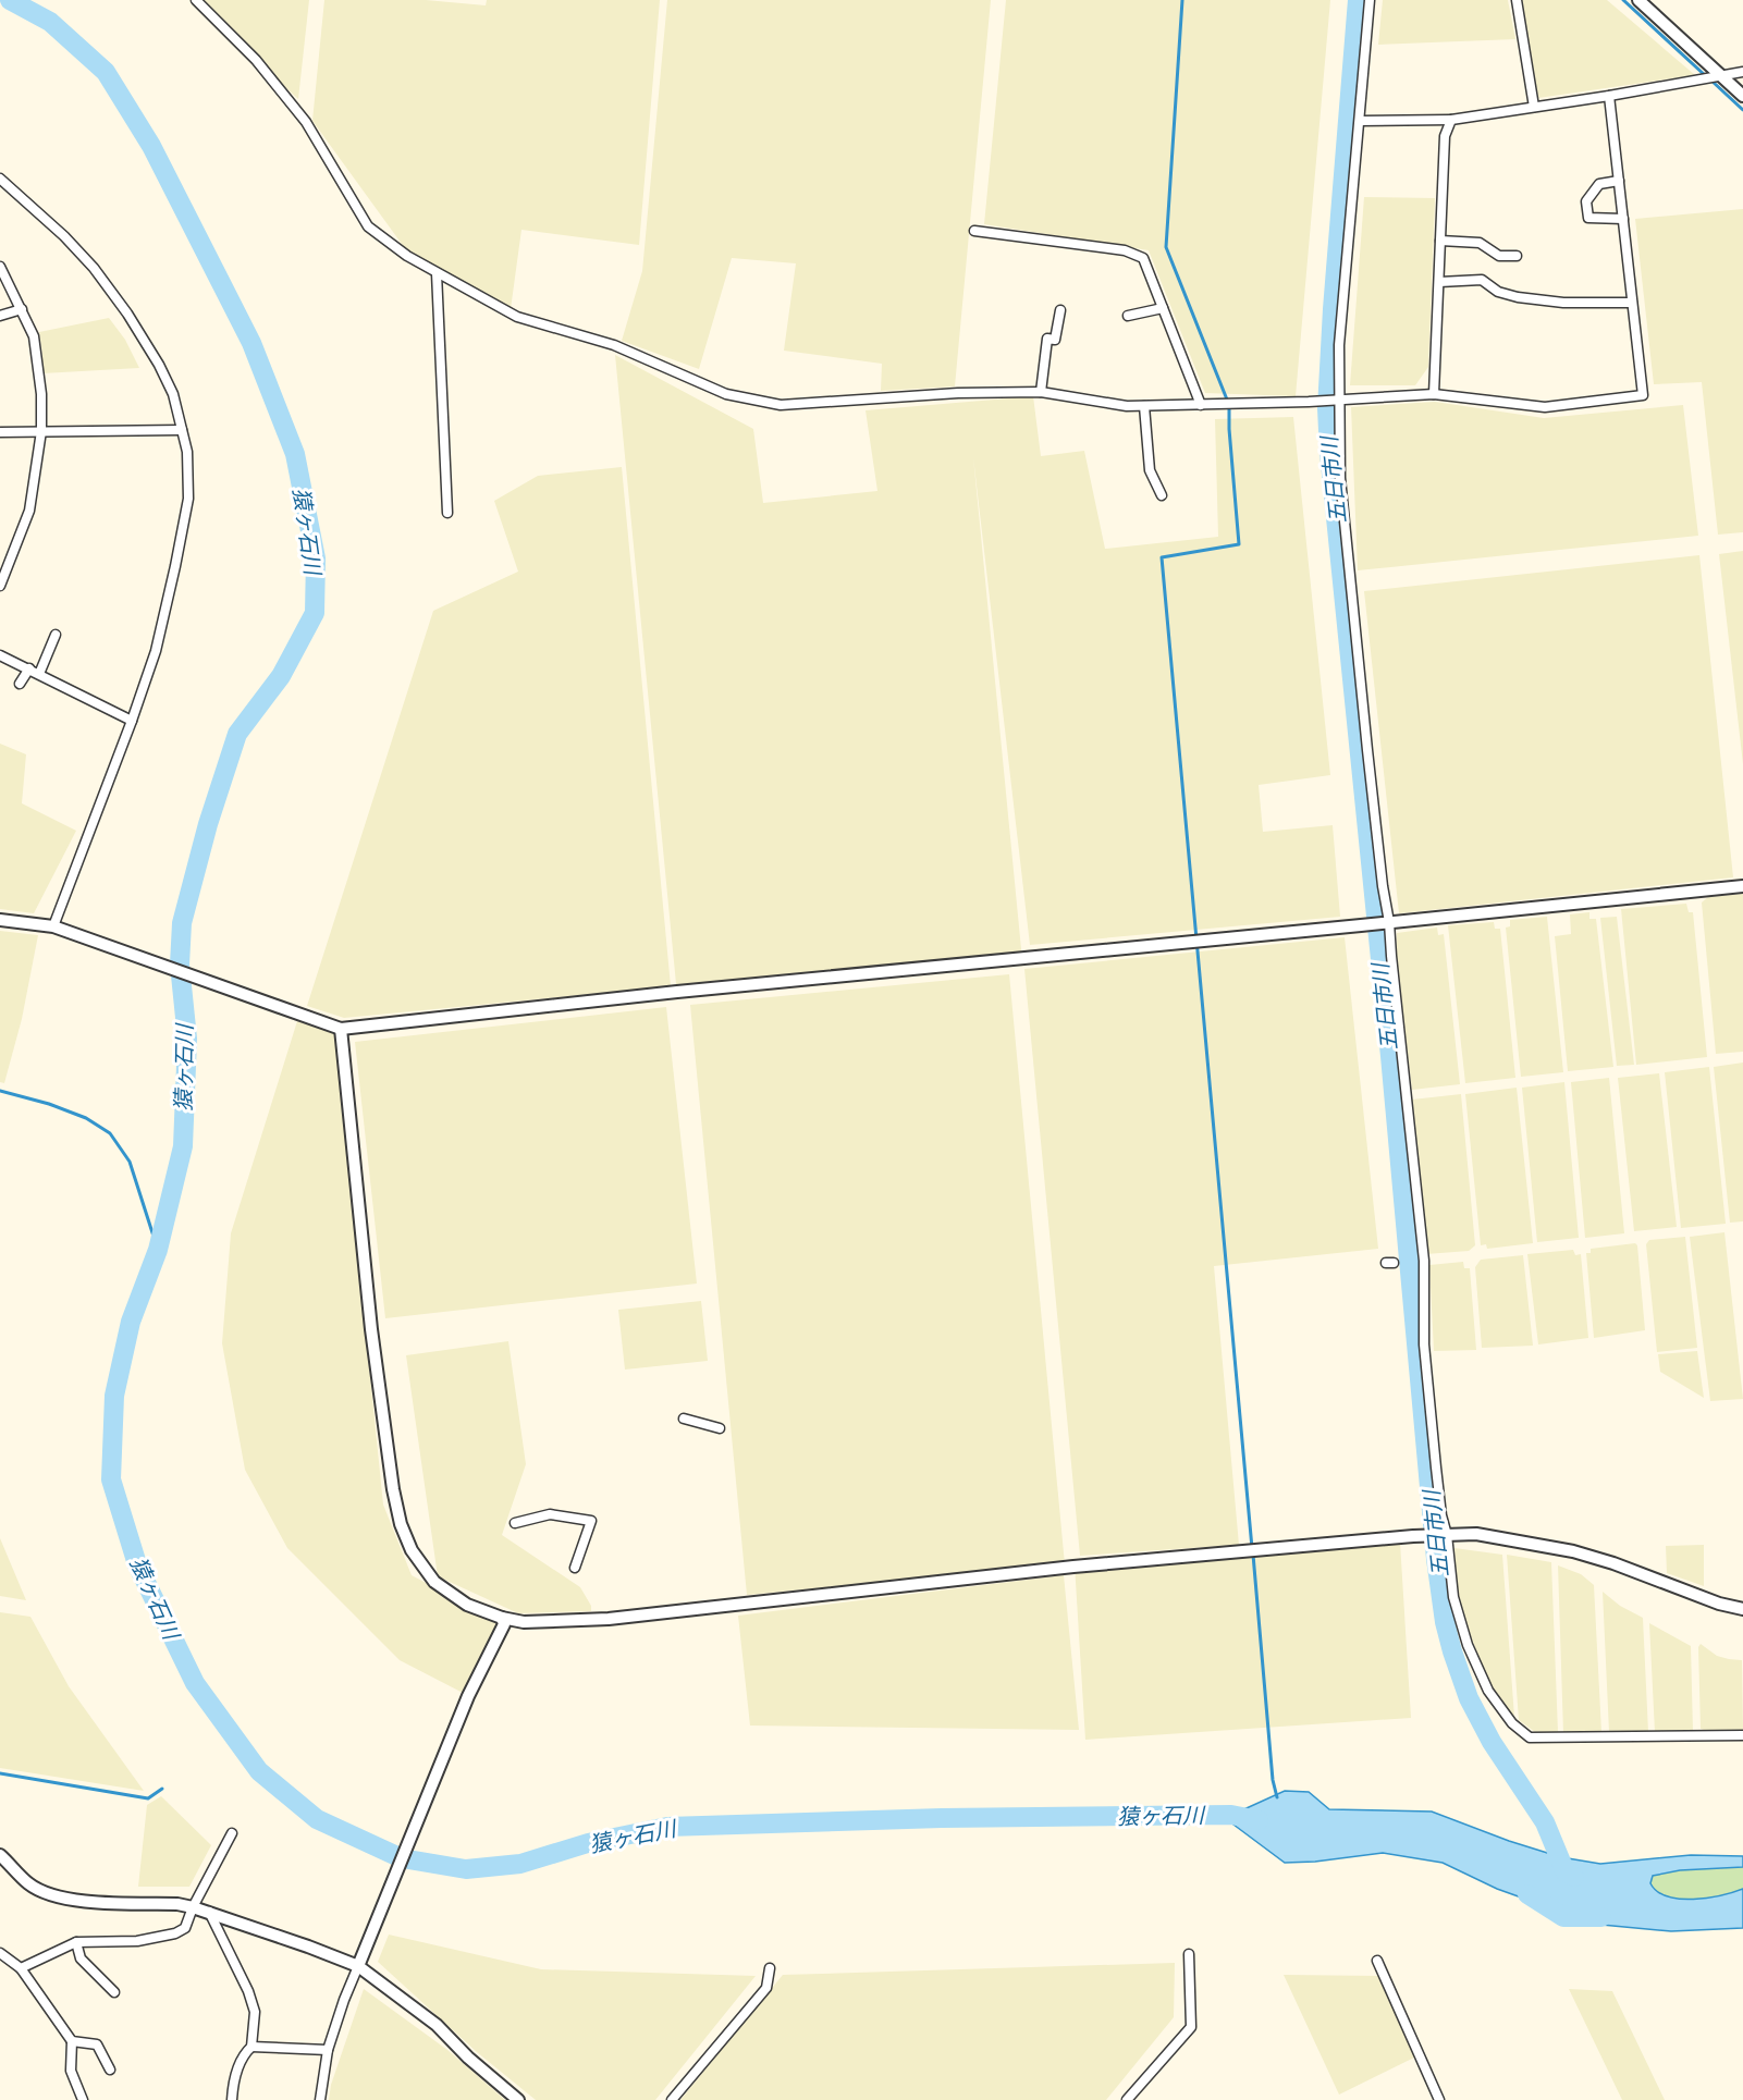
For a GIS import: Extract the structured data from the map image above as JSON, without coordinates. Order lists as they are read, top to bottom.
{
  "water": ["五日市川", "猿ヶ石川"]
}
